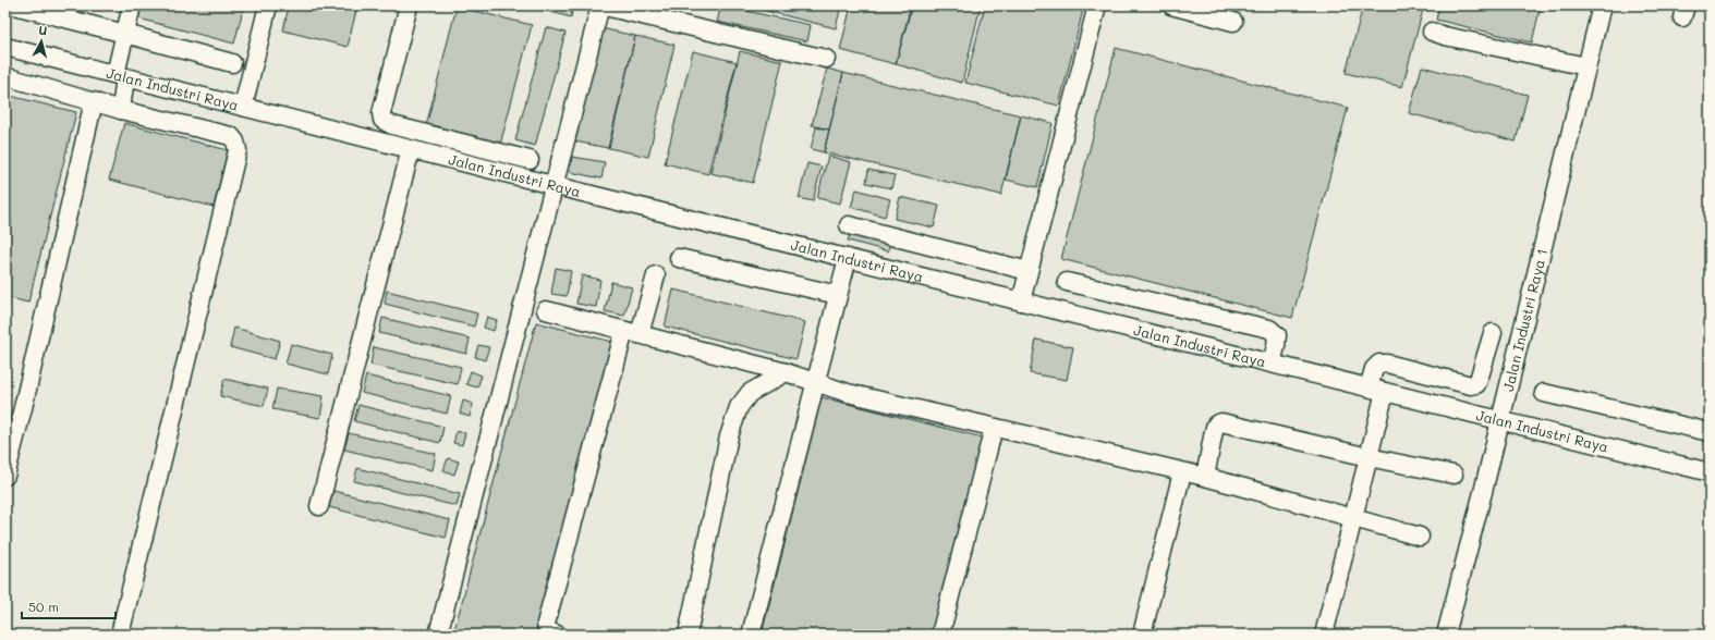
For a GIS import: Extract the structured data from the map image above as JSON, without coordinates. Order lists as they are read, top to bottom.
{
  "streets": {
    "street": ["Jalan Industri Raya", "Jalan Industri Raya 1"]
  },
  "crossings": [
    ["Jalan Industri Raya", "Jalan Industri Raya 1"]
  ],
  "scale_bar": "50 m",
  "north": "top"
}
